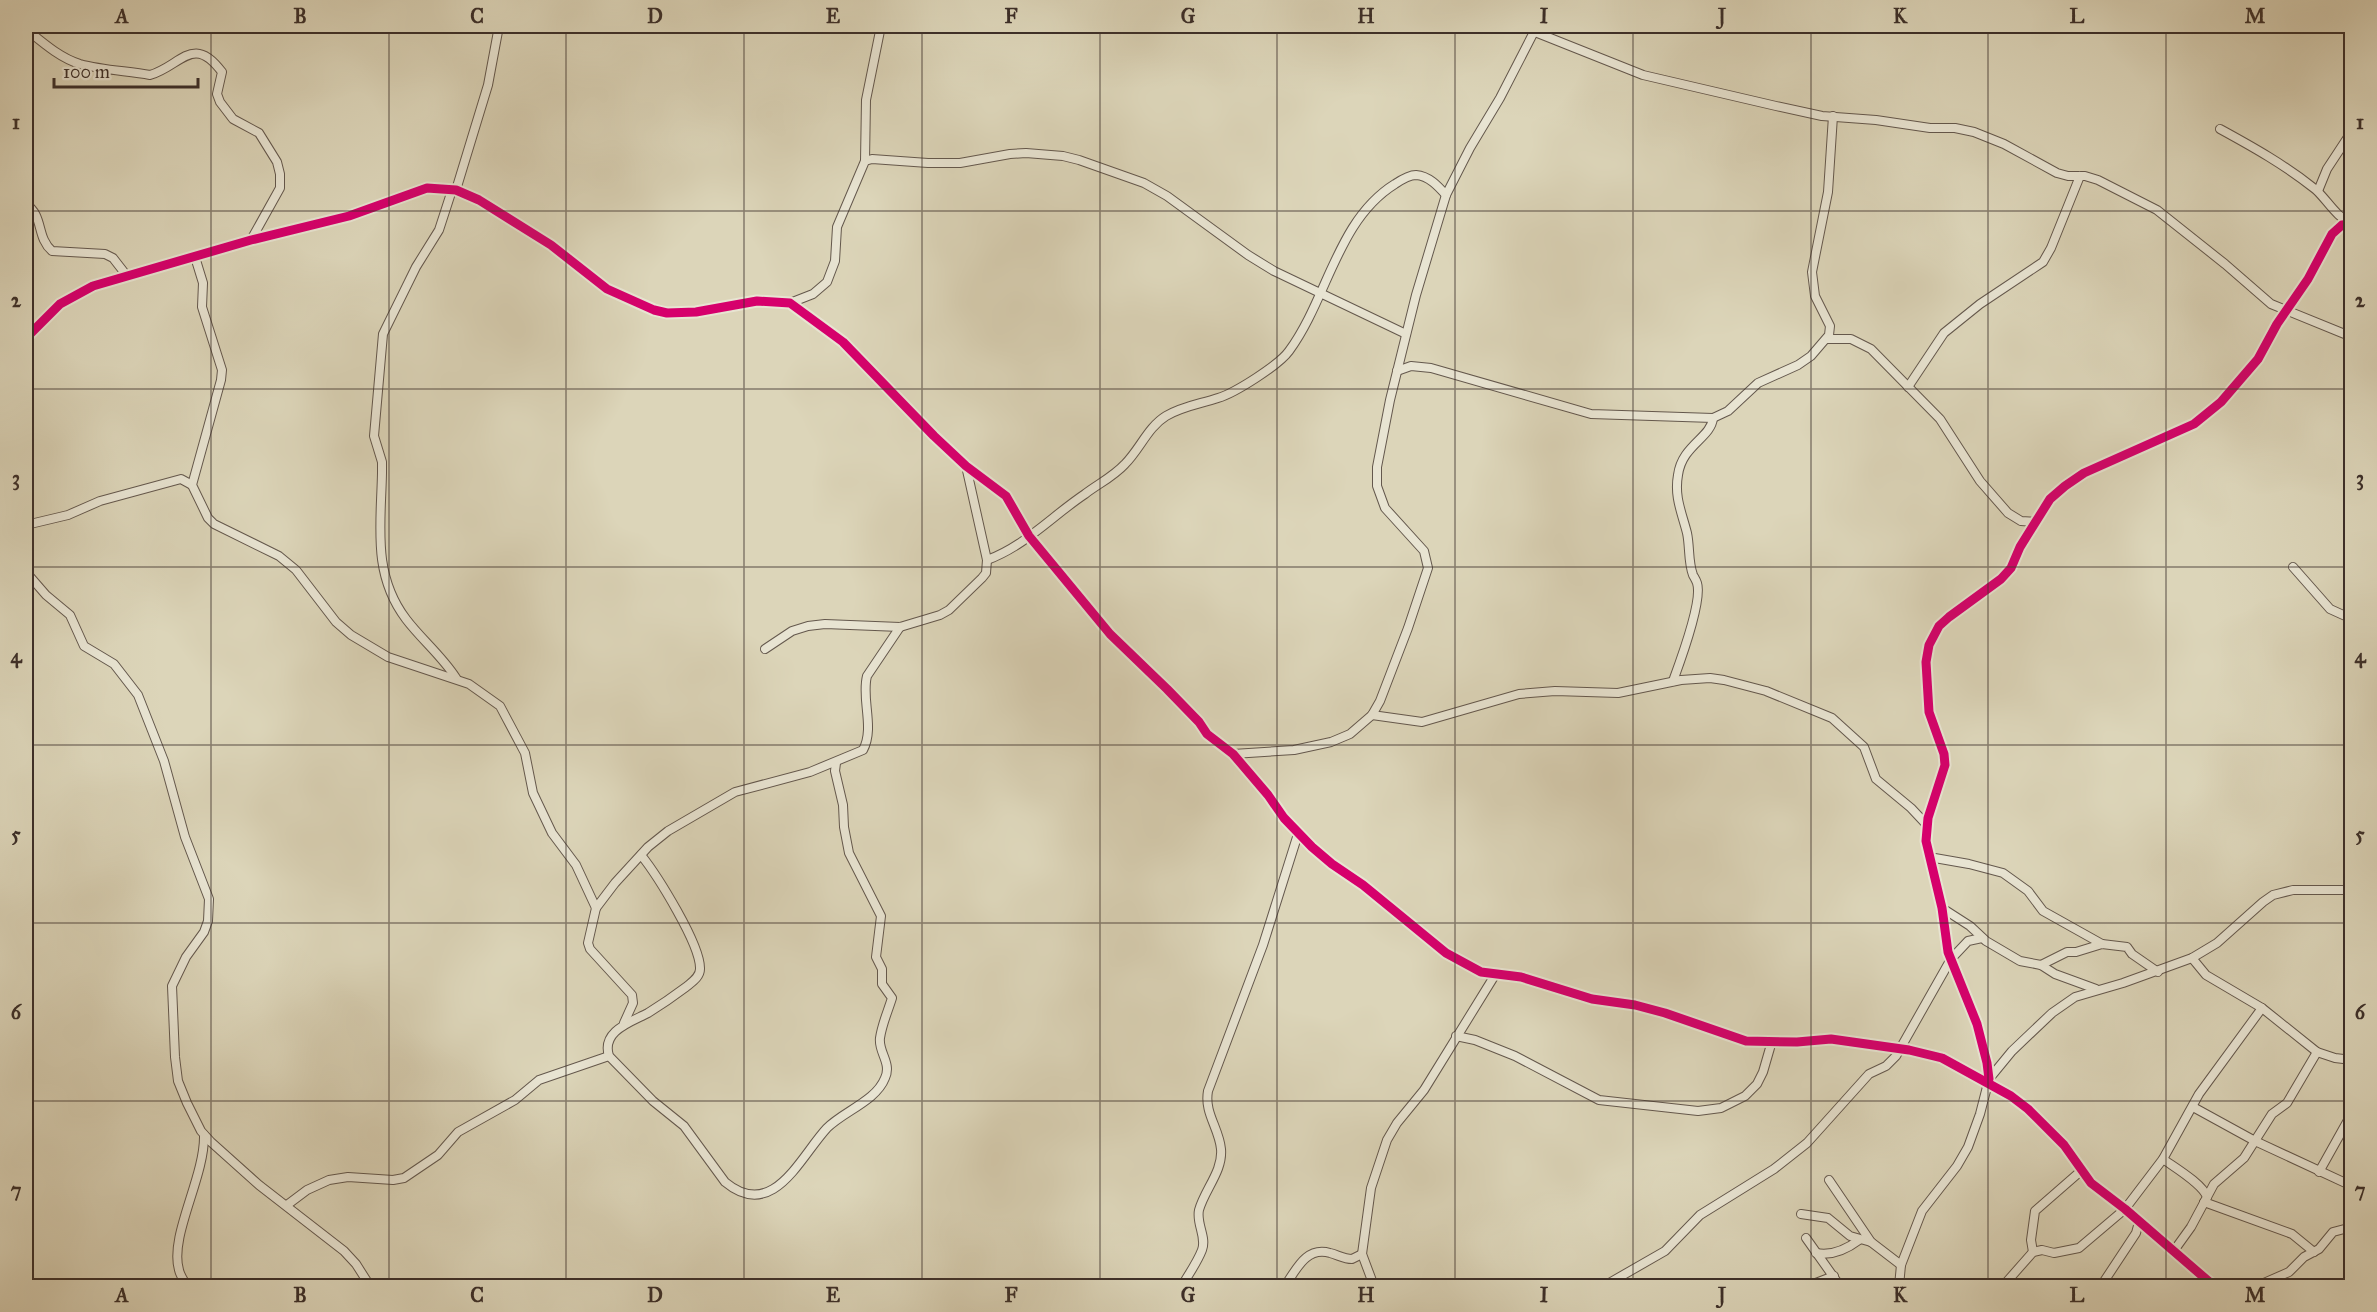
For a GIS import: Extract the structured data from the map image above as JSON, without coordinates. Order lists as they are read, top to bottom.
{
  "scale_bar": "100 m",
  "grid": {
    "columns": [
      "A",
      "B",
      "C",
      "D",
      "E",
      "F",
      "G",
      "H",
      "I",
      "J",
      "K",
      "L",
      "M"
    ],
    "rows": [
      "1",
      "2",
      "3",
      "4",
      "5",
      "6",
      "7"
    ]
  }
}
